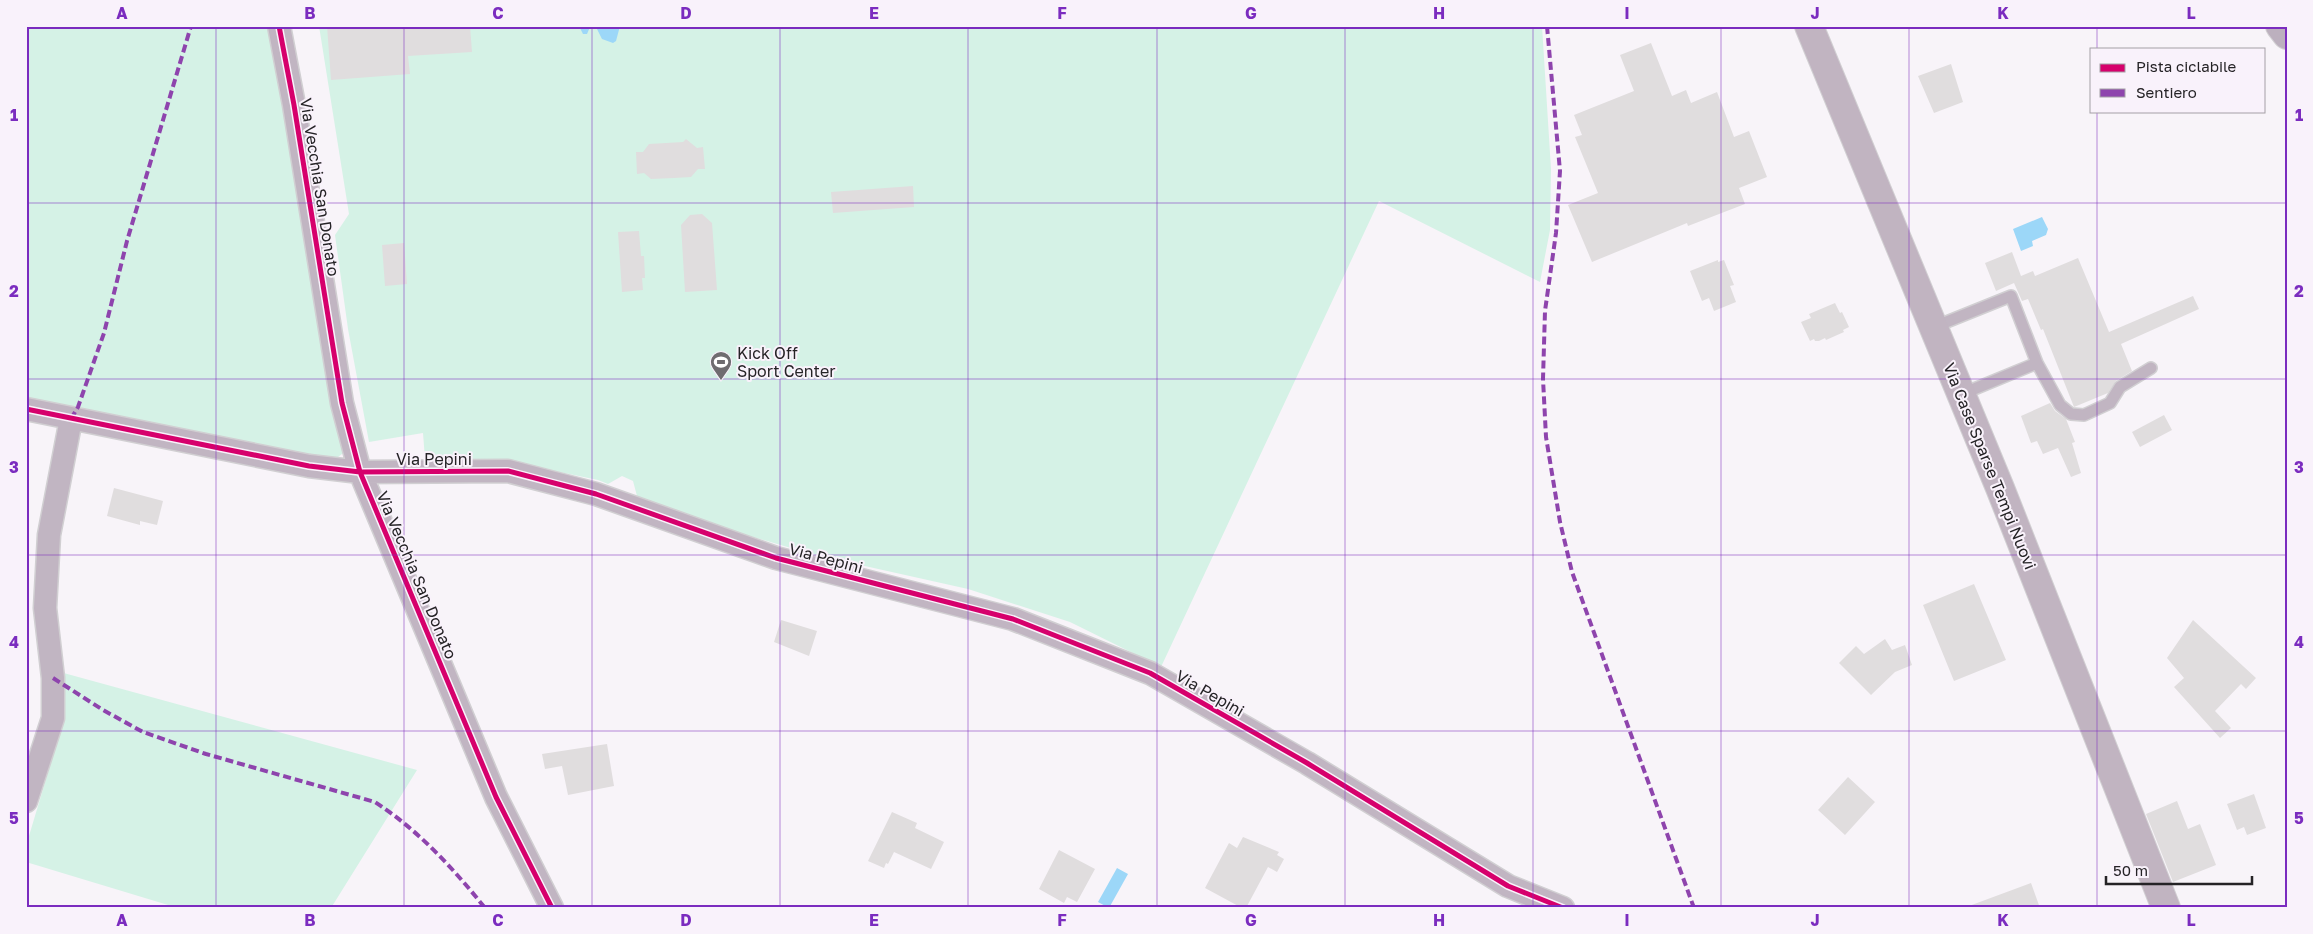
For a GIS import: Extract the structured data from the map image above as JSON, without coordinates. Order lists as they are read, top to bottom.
{
  "streets": {
    "street": ["Via Vecchia San Donato", "Via Pepini", "Via Case Sparse Tempi Nuovi"]
  },
  "crossings": [
    ["Via Vecchia San Donato", "Via Pepini"]
  ],
  "places": {
    "sports": ["Kick Off Sport Center"]
  },
  "legend": ["Pista ciclabile", "Sentiero"],
  "scale_bar": "50 m",
  "grid": {
    "columns": [
      "A",
      "B",
      "C",
      "D",
      "E",
      "F",
      "G",
      "H",
      "I",
      "J",
      "K",
      "L"
    ],
    "rows": [
      "1",
      "2",
      "3",
      "4",
      "5"
    ]
  }
}
